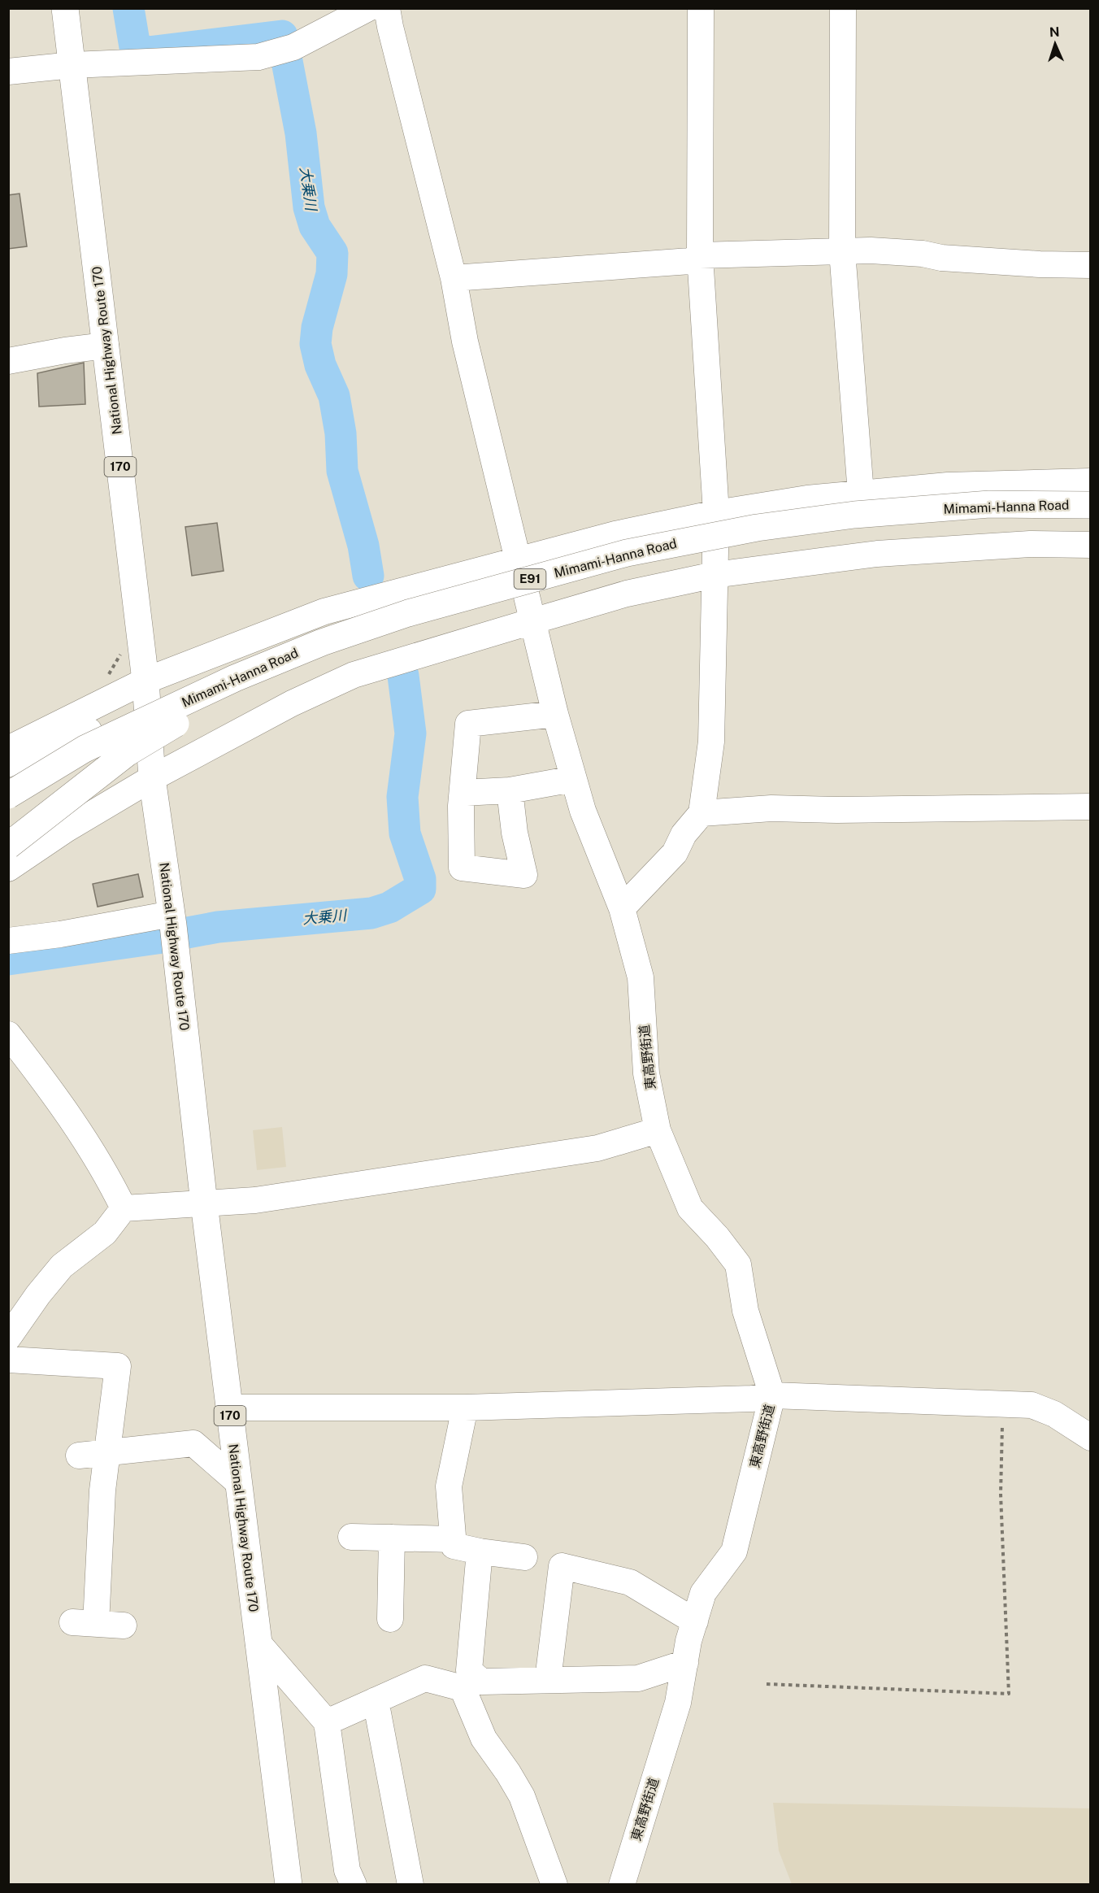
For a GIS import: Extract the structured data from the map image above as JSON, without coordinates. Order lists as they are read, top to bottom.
{
  "streets": {
    "highway": [
      "National Highway Route 170",
      "170",
      "Mimami-Hanna Road",
      "E91"
    ],
    "street": ["東高野街道"]
  },
  "water": ["大乗川"],
  "north": "top"
}
